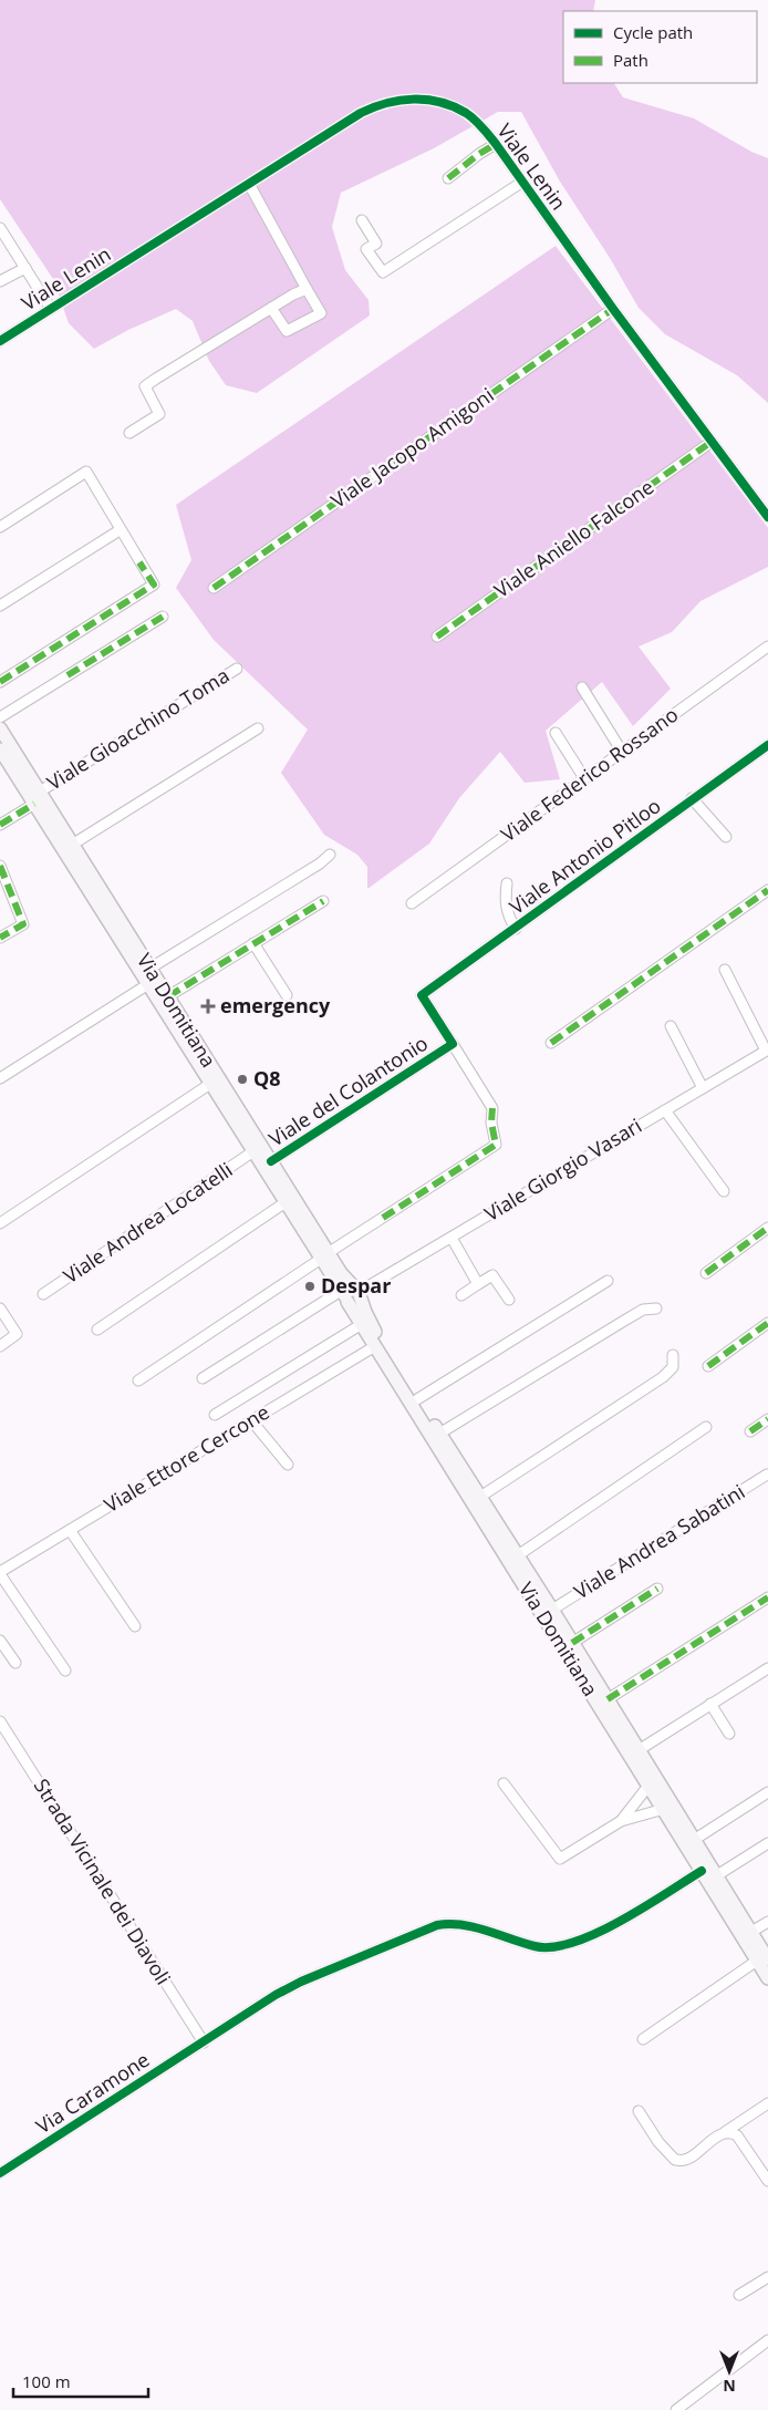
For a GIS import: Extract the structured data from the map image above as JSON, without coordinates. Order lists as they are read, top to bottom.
{
  "streets": {
    "main road": ["Via Domitiana"],
    "street": [
      "Viale Lenin",
      "Viale Jacopo Amigoni",
      "Viale Aniello Falcone",
      "Viale Gioacchino Toma",
      "Viale Federico Rossano",
      "Viale Antonio Pitloo",
      "Viale del Colantonio",
      "Viale Giorgio Vasari",
      "Viale Andrea Locatelli",
      "Viale Ettore Cercone",
      "Viale Andrea Sabatini",
      "Strada Vicinale dei Diavoli",
      "Via Caramone"
    ]
  },
  "crossings": [
    ["Viale Lenin", "Viale Jacopo Amigoni"],
    ["Viale Lenin", "Viale Aniello Falcone"],
    ["Viale Gioacchino Toma", "Via Domitiana"],
    ["Viale Antonio Pitloo", "Viale del Colantonio"],
    ["Via Domitiana", "Viale del Colantonio"],
    ["Via Domitiana", "Viale Giorgio Vasari"],
    ["Via Domitiana", "Viale Andrea Locatelli"],
    ["Via Domitiana", "Viale Ettore Cercone"],
    ["Via Domitiana", "Viale Andrea Sabatini"],
    ["Via Domitiana", "Via Caramone"],
    ["Strada Vicinale dei Diavoli", "Via Caramone"]
  ],
  "places": {
    "health": ["emergency"],
    "other": ["Q8", "Despar"]
  },
  "legend": ["Cycle path", "Path"],
  "scale_bar": "100 m",
  "north": "bottom"
}
